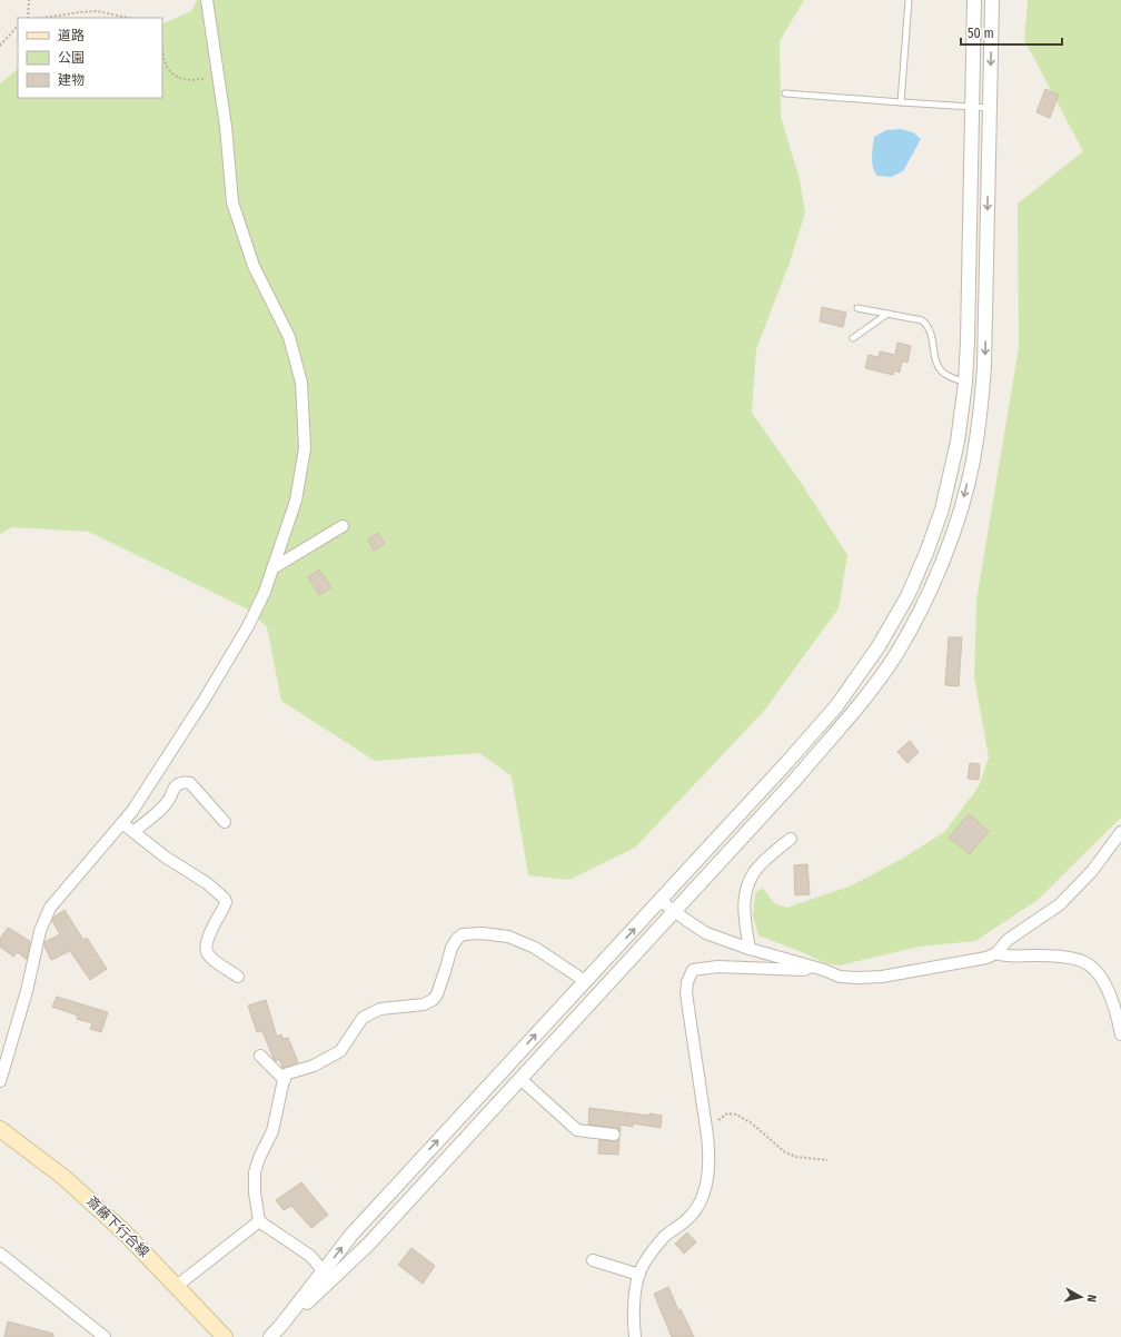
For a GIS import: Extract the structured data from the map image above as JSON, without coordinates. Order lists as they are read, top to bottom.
{
  "streets": {
    "main road": ["斎藤下行合線"]
  },
  "legend": ["道路", "公園", "建物"],
  "scale_bar": "50 m",
  "north": "right"
}
